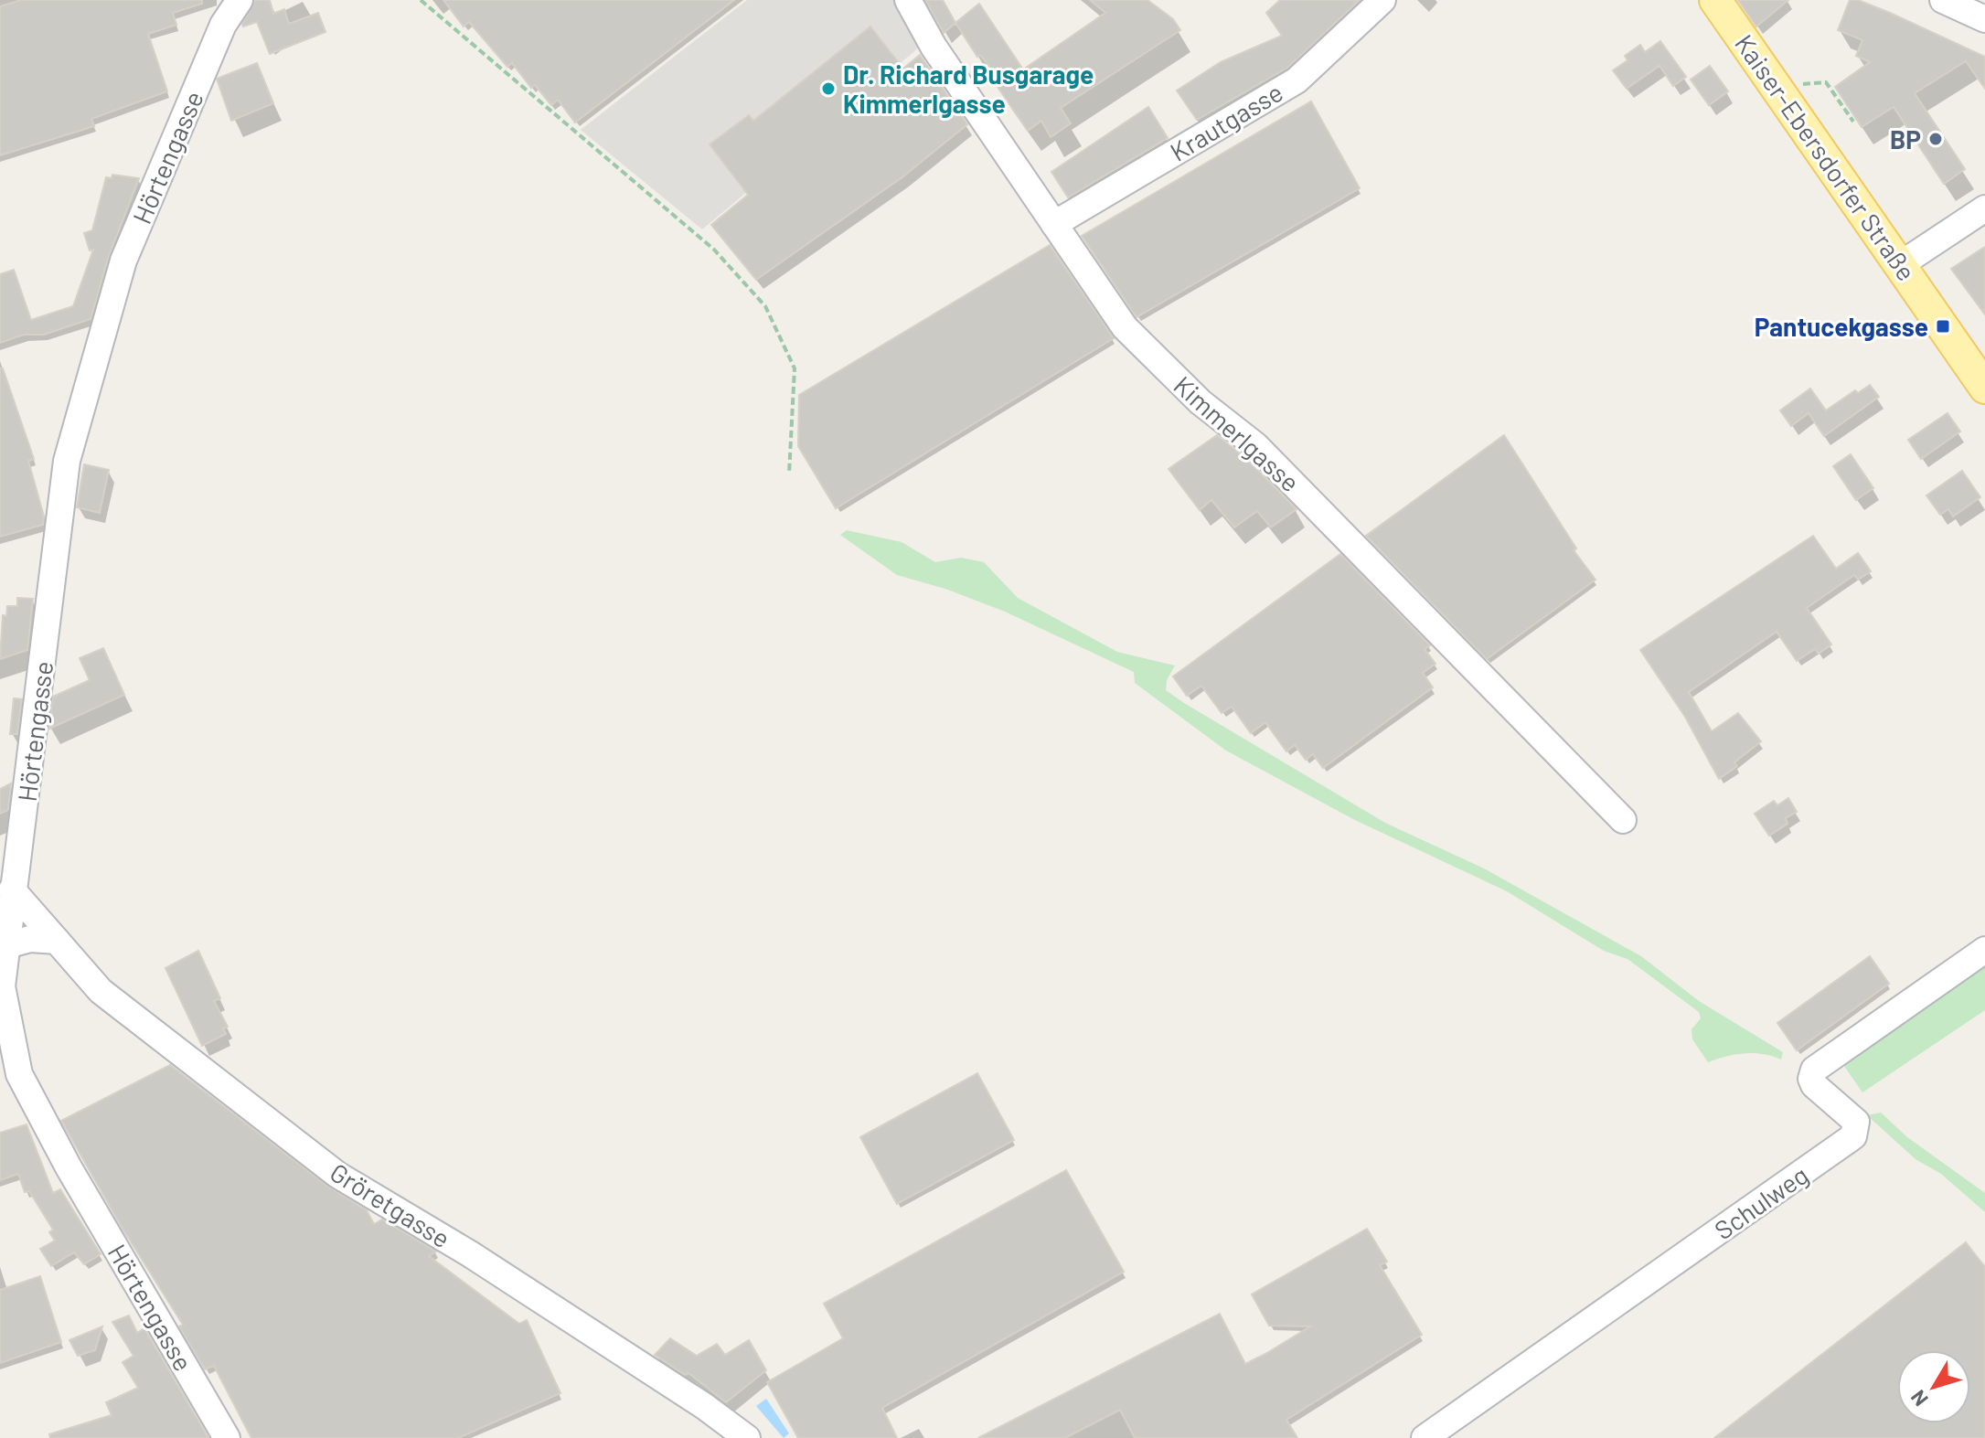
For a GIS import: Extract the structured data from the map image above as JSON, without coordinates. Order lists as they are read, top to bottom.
{
  "streets": {
    "main road": ["Kaiser-Ebersdorfer Straße"],
    "street": [
      "Krautgasse",
      "Hörtengasse",
      "Kimmerlgasse",
      "Schulweg",
      "Gröretgasse"
    ]
  },
  "crossings": [
    ["Krautgasse", "Kimmerlgasse"],
    ["Hörtengasse", "Gröretgasse"]
  ],
  "places": {
    "other": ["Dr. Richard Busgarage Kimmerlgasse", "BP"],
    "transit": ["Pantucekgasse"]
  },
  "north": "bottom left"
}
